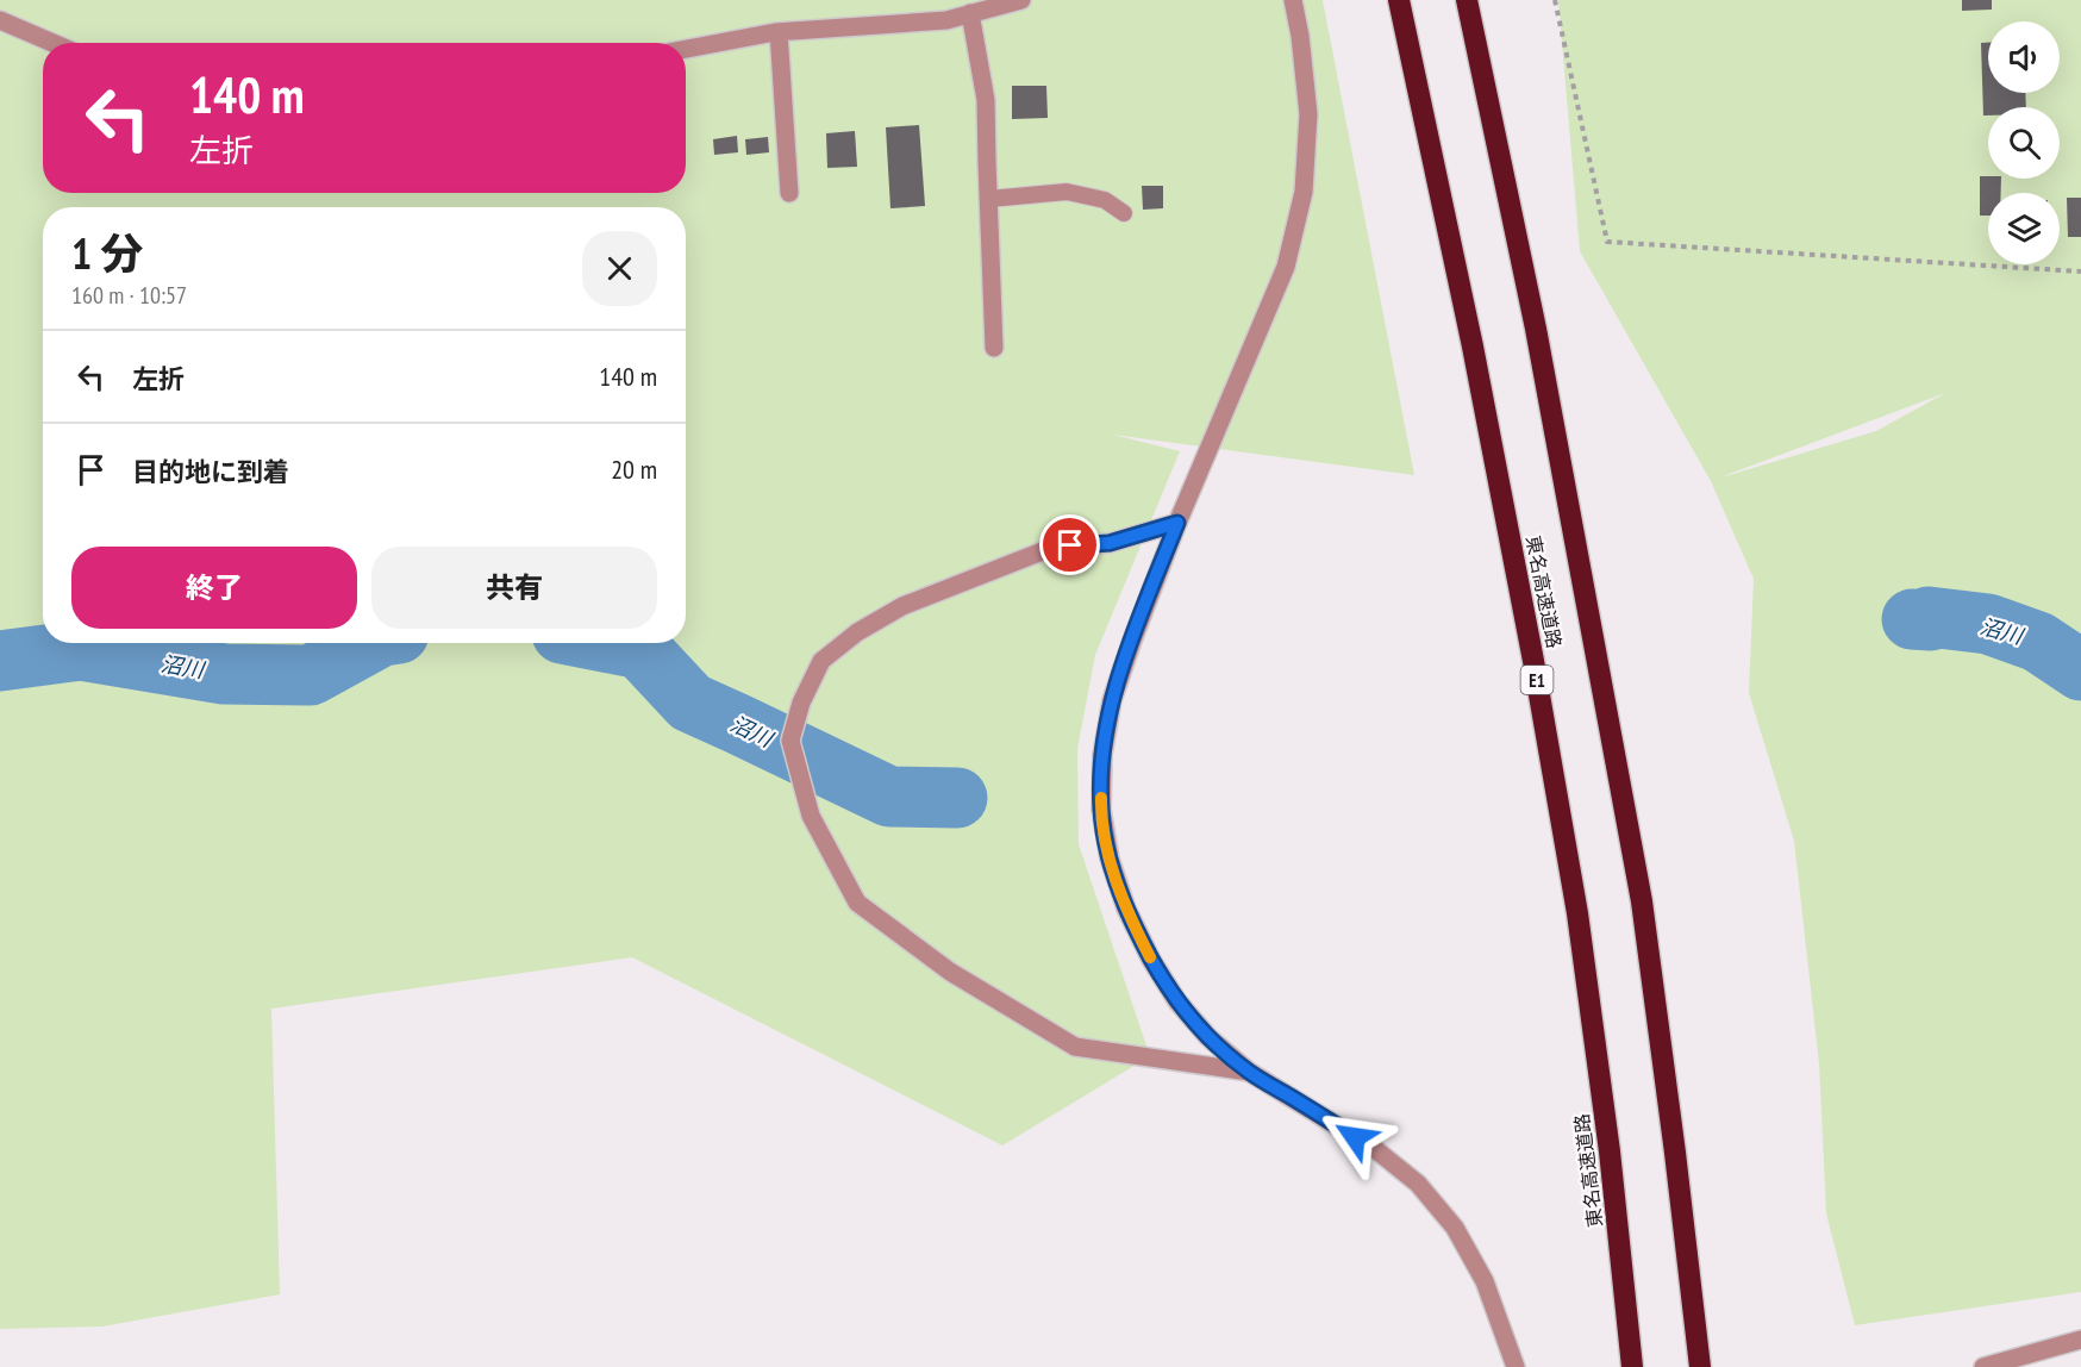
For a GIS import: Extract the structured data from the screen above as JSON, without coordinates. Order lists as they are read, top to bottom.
{
  "streets": {
    "highway": ["東名高速道路", "E1"]
  },
  "water": ["沼川"],
  "page": {
    "turn": ["140 m", "左折"],
    "heading": ["1 分", "160 m · 10:57"],
    "list": [
      {
        "name": "左折",
        "value": "140 m"
      },
      {
        "name": "目的地に到着",
        "value": "20 m"
      }
    ],
    "buttons": ["終了", "共有"]
  }
}
